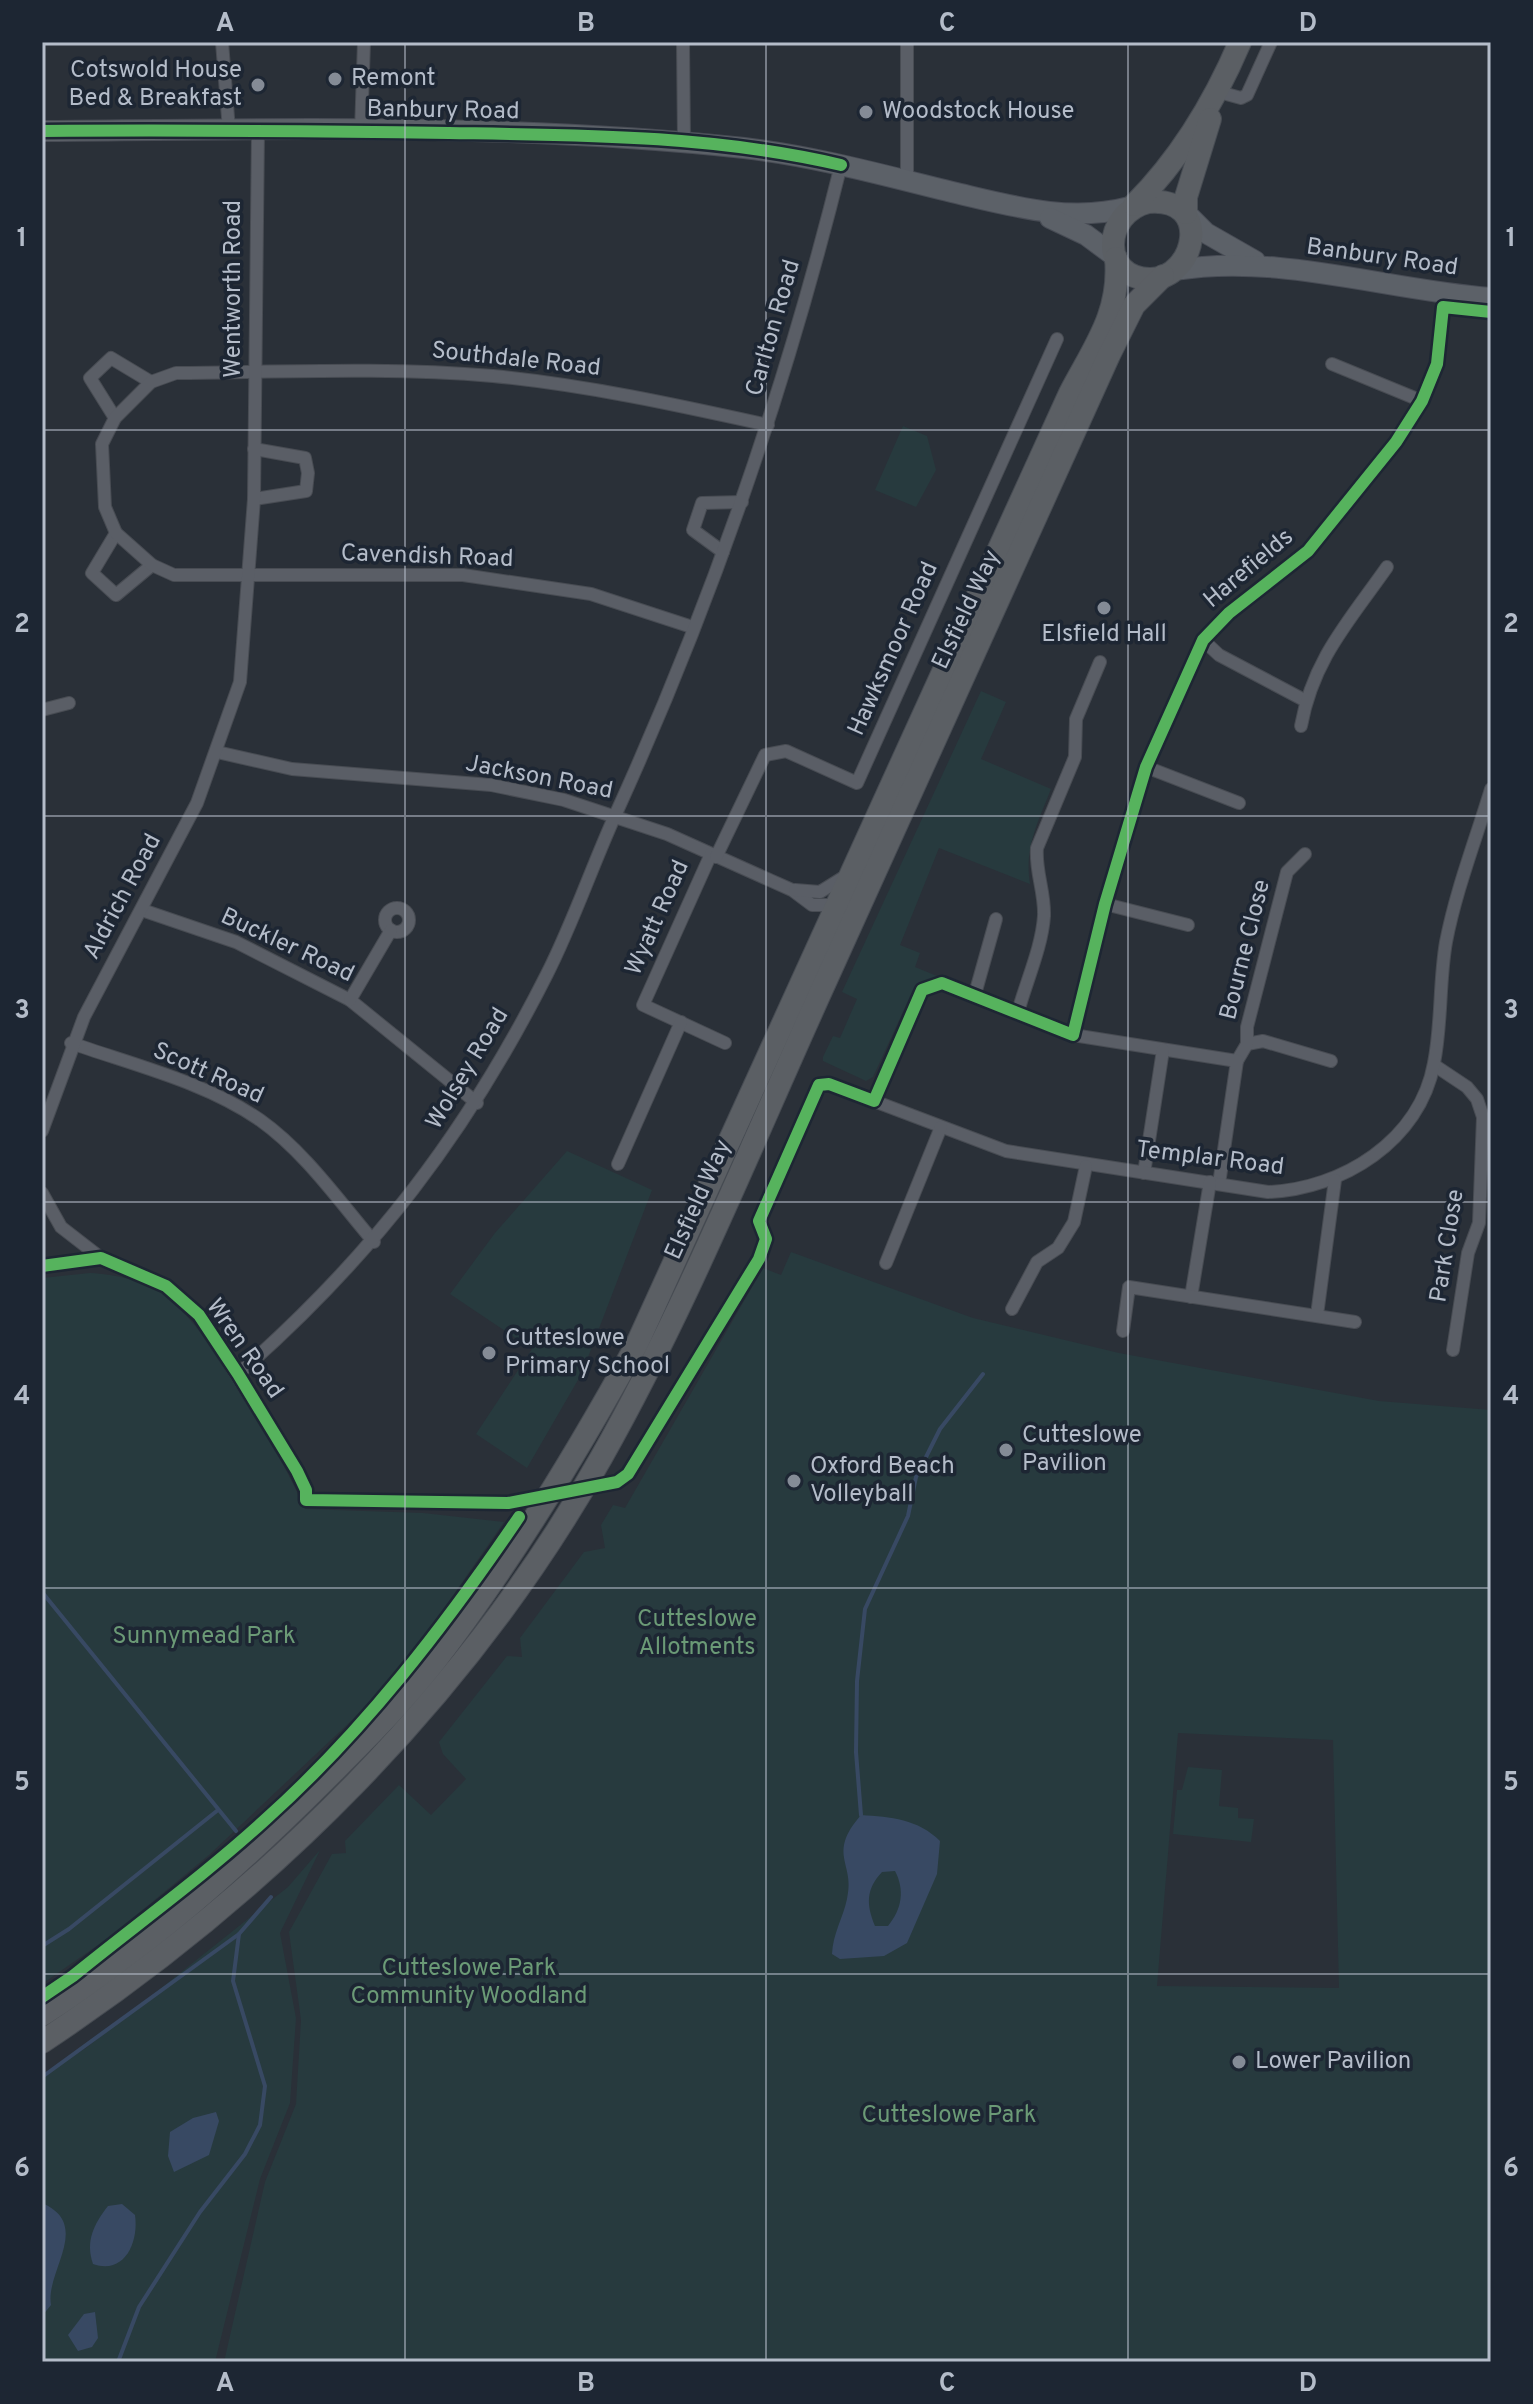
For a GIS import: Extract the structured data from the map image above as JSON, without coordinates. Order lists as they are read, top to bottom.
{
  "streets": {
    "highway": ["Elsfield Way"],
    "main road": ["Banbury Road"],
    "street": [
      "Wentworth Road",
      "Carlton Road",
      "Southdale Road",
      "Cavendish Road",
      "Harefields",
      "Hawksmoor Road",
      "Jackson Road",
      "Aldrich Road",
      "Wyatt Road",
      "Buckler Road",
      "Bourne Close",
      "Wolsey Road",
      "Scott Road",
      "Templar Road",
      "Park Close",
      "Wren Road"
    ]
  },
  "crossings": [
    ["Banbury Road", "Wentworth Road"],
    ["Banbury Road", "Carlton Road"],
    ["Banbury Road", "Harefields"],
    ["Banbury Road", "Elsfield Way"],
    ["Wentworth Road", "Southdale Road"],
    ["Wentworth Road", "Cavendish Road"],
    ["Wentworth Road", "Aldrich Road"],
    ["Carlton Road", "Southdale Road"],
    ["Carlton Road", "Cavendish Road"],
    ["Carlton Road", "Wolsey Road"],
    ["Elsfield Way", "Jackson Road"],
    ["Hawksmoor Road", "Jackson Road"],
    ["Hawksmoor Road", "Wyatt Road"],
    ["Jackson Road", "Aldrich Road"],
    ["Jackson Road", "Wyatt Road"],
    ["Jackson Road", "Wolsey Road"],
    ["Aldrich Road", "Buckler Road"],
    ["Aldrich Road", "Scott Road"],
    ["Buckler Road", "Wolsey Road"],
    ["Wolsey Road", "Scott Road"],
    ["Wolsey Road", "Wren Road"],
    ["Templar Road", "Park Close"]
  ],
  "parks": [
    "Cutteslowe Allotments",
    "Sunnymead Park",
    "Cutteslowe Park Community Woodland",
    "Cutteslowe Park"
  ],
  "places": [
    "Remont",
    "Cotswold House Bed & Breakfast",
    "Woodstock House",
    "Elsfield Hall",
    "Cutteslowe Primary School",
    "Cutteslowe Pavilion",
    "Oxford Beach Volleyball",
    "Lower Pavilion"
  ],
  "grid": {
    "columns": [
      "A",
      "B",
      "C",
      "D"
    ],
    "rows": [
      "1",
      "2",
      "3",
      "4",
      "5",
      "6"
    ]
  }
}
